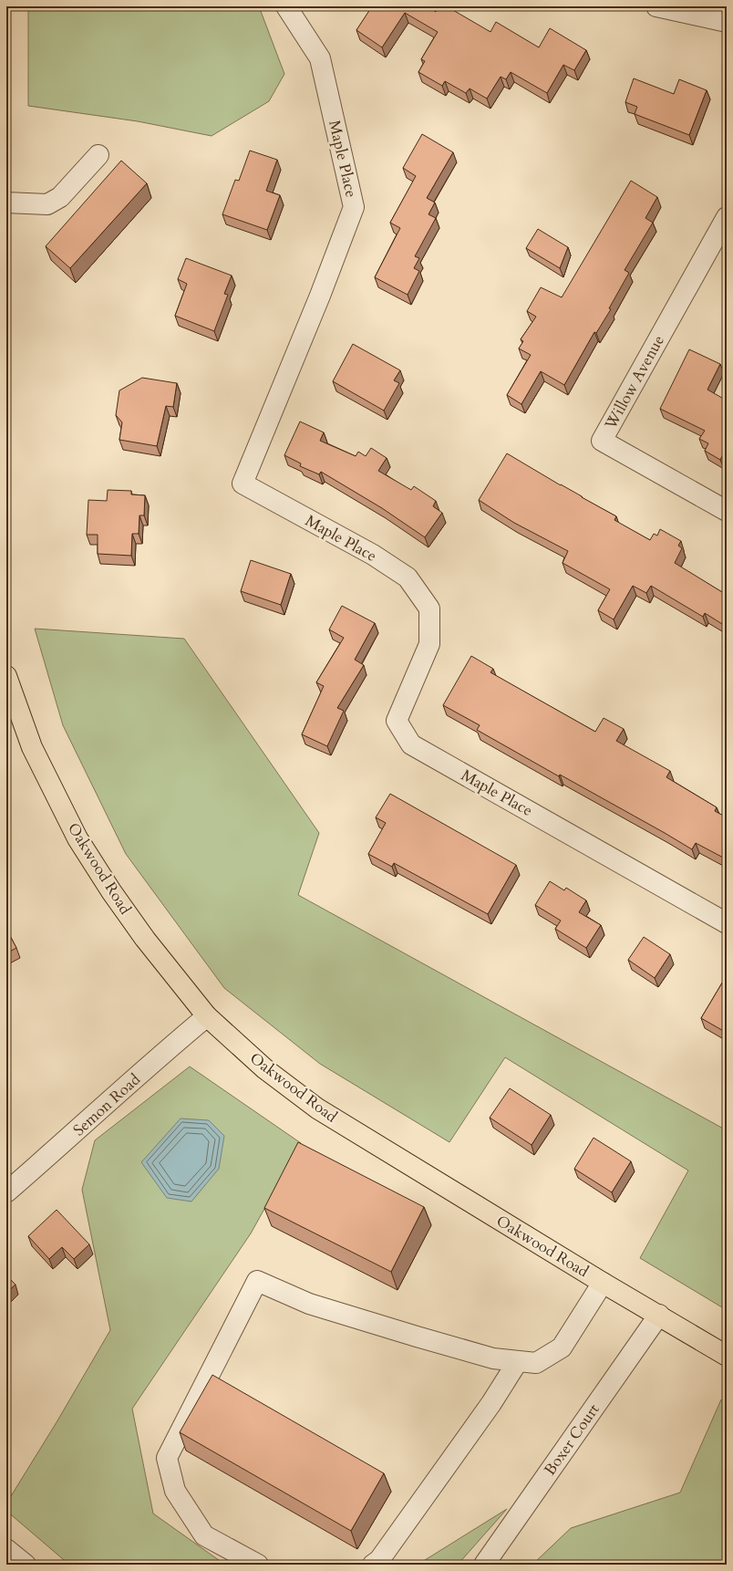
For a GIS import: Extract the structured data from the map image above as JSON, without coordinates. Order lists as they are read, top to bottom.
{
  "streets": {
    "main road": ["Oakwood Road"],
    "street": [
      "Maple Place",
      "Willow Avenue",
      "Semon Road",
      "Boxer Court"
    ]
  },
  "crossings": [
    ["Oakwood Road", "Semon Road"],
    ["Oakwood Road", "Boxer Court"]
  ]
}
